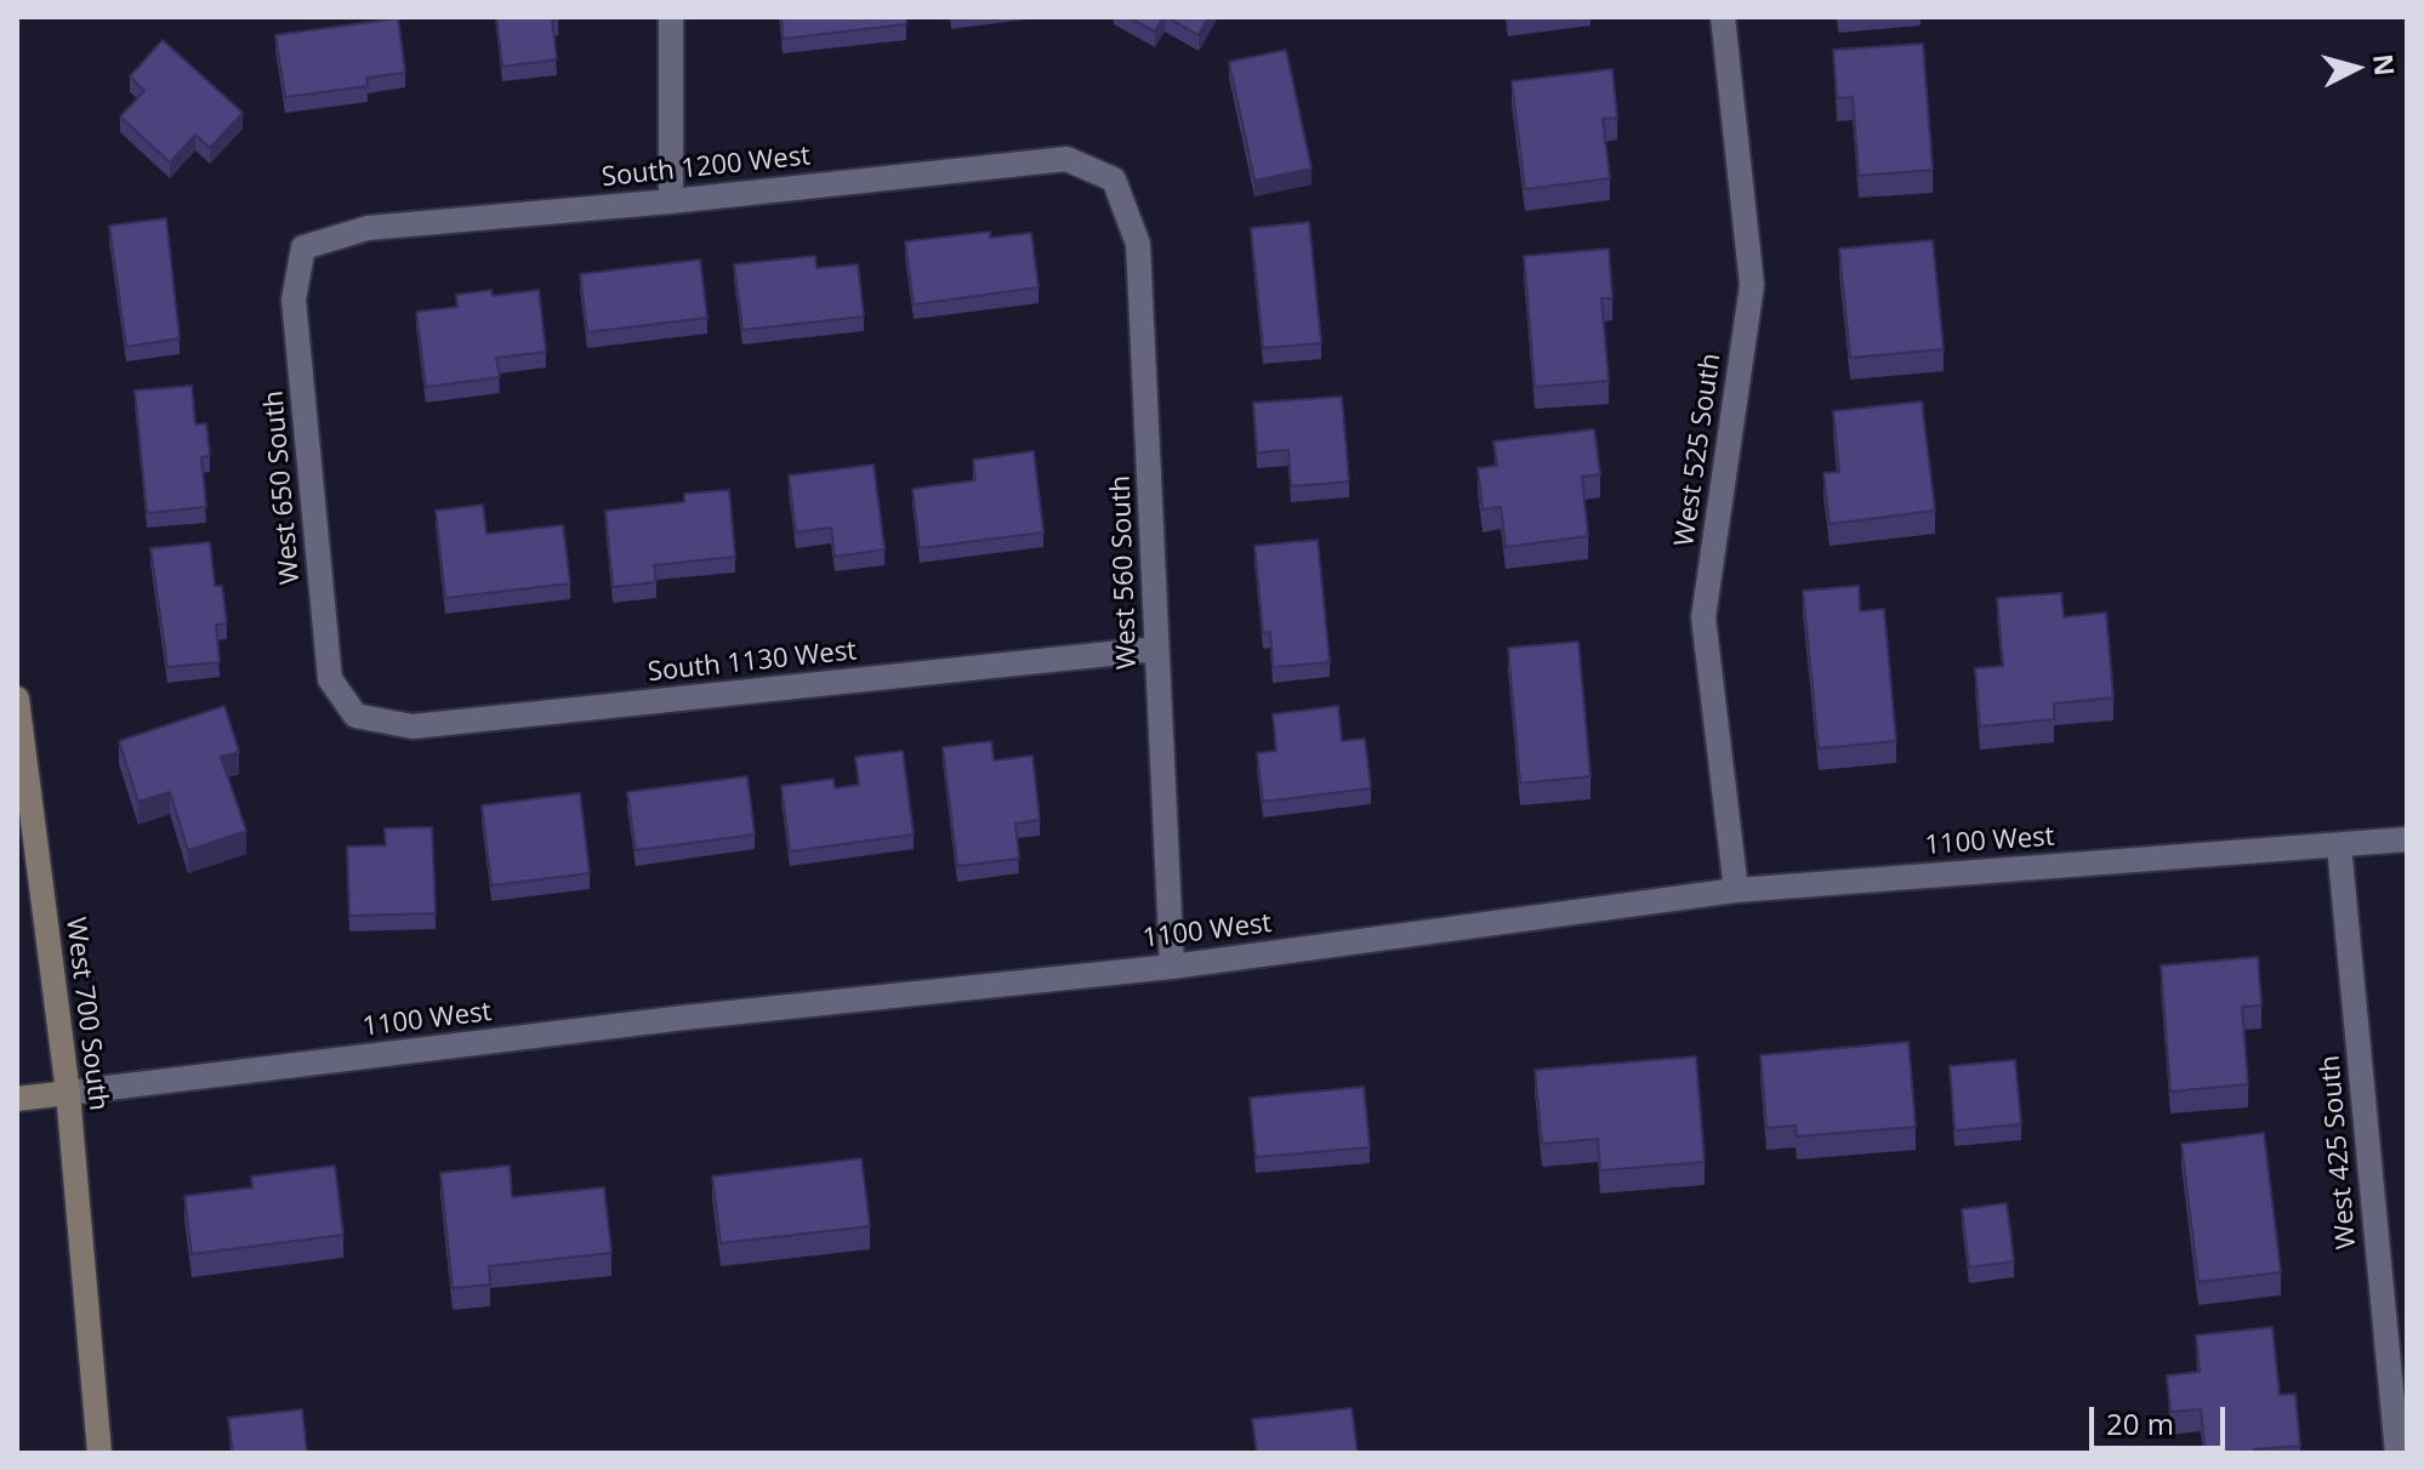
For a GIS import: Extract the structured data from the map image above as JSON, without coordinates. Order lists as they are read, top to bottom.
{
  "streets": {
    "street": [
      "South 1200 West",
      "West 525 South",
      "West 650 South",
      "West 560 South",
      "South 1130 West",
      "1100 West",
      "West 700 South",
      "West 425 South"
    ]
  },
  "crossings": [
    ["South 1200 West", "West 650 South"],
    ["South 1200 West", "West 560 South"],
    ["West 525 South", "1100 West"],
    ["West 650 South", "South 1130 West"],
    ["West 560 South", "South 1130 West"],
    ["West 560 South", "1100 West"],
    ["1100 West", "West 700 South"],
    ["1100 West", "West 425 South"]
  ],
  "scale_bar": "20 m",
  "north": "right"
}
